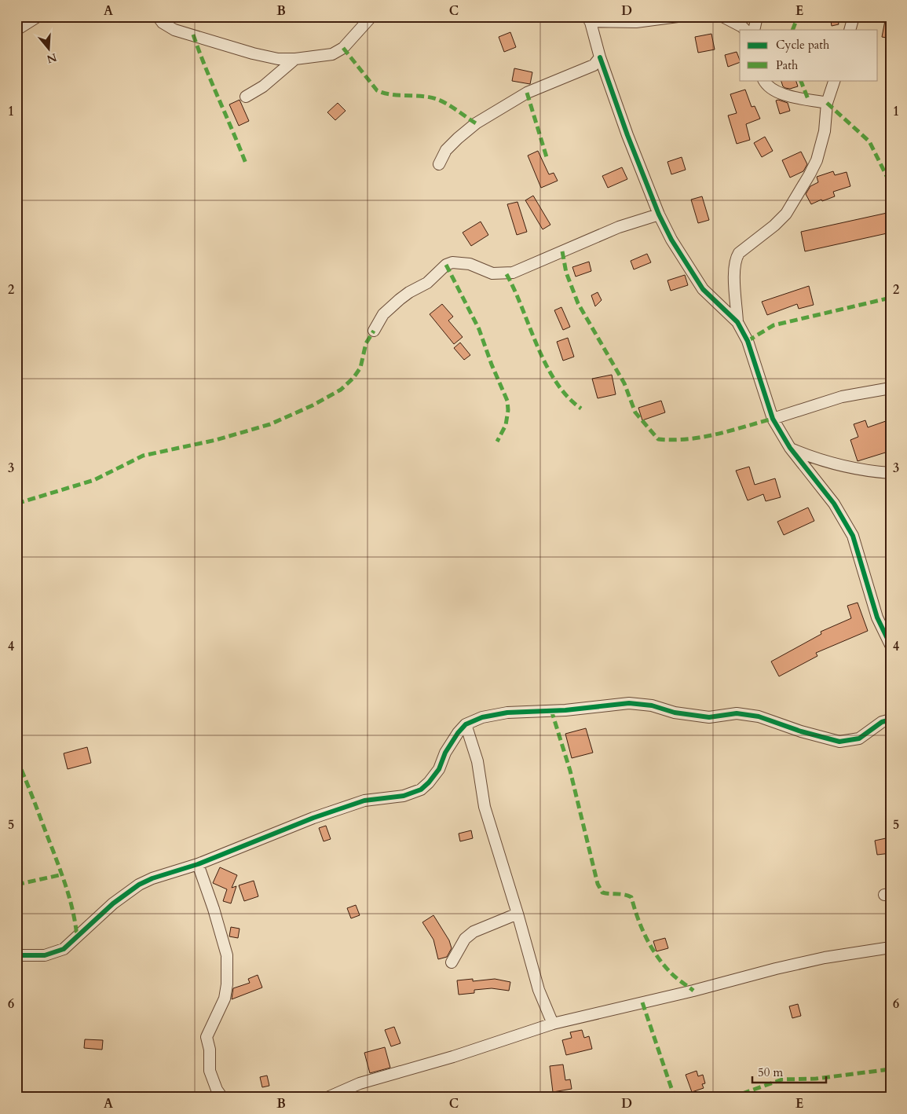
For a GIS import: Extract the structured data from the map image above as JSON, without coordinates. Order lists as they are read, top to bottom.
{
  "legend": ["Cycle path", "Path"],
  "scale_bar": "50 m",
  "north": "bottom",
  "grid": {
    "columns": [
      "A",
      "B",
      "C",
      "D",
      "E"
    ],
    "rows": [
      "1",
      "2",
      "3",
      "4",
      "5",
      "6"
    ]
  }
}
